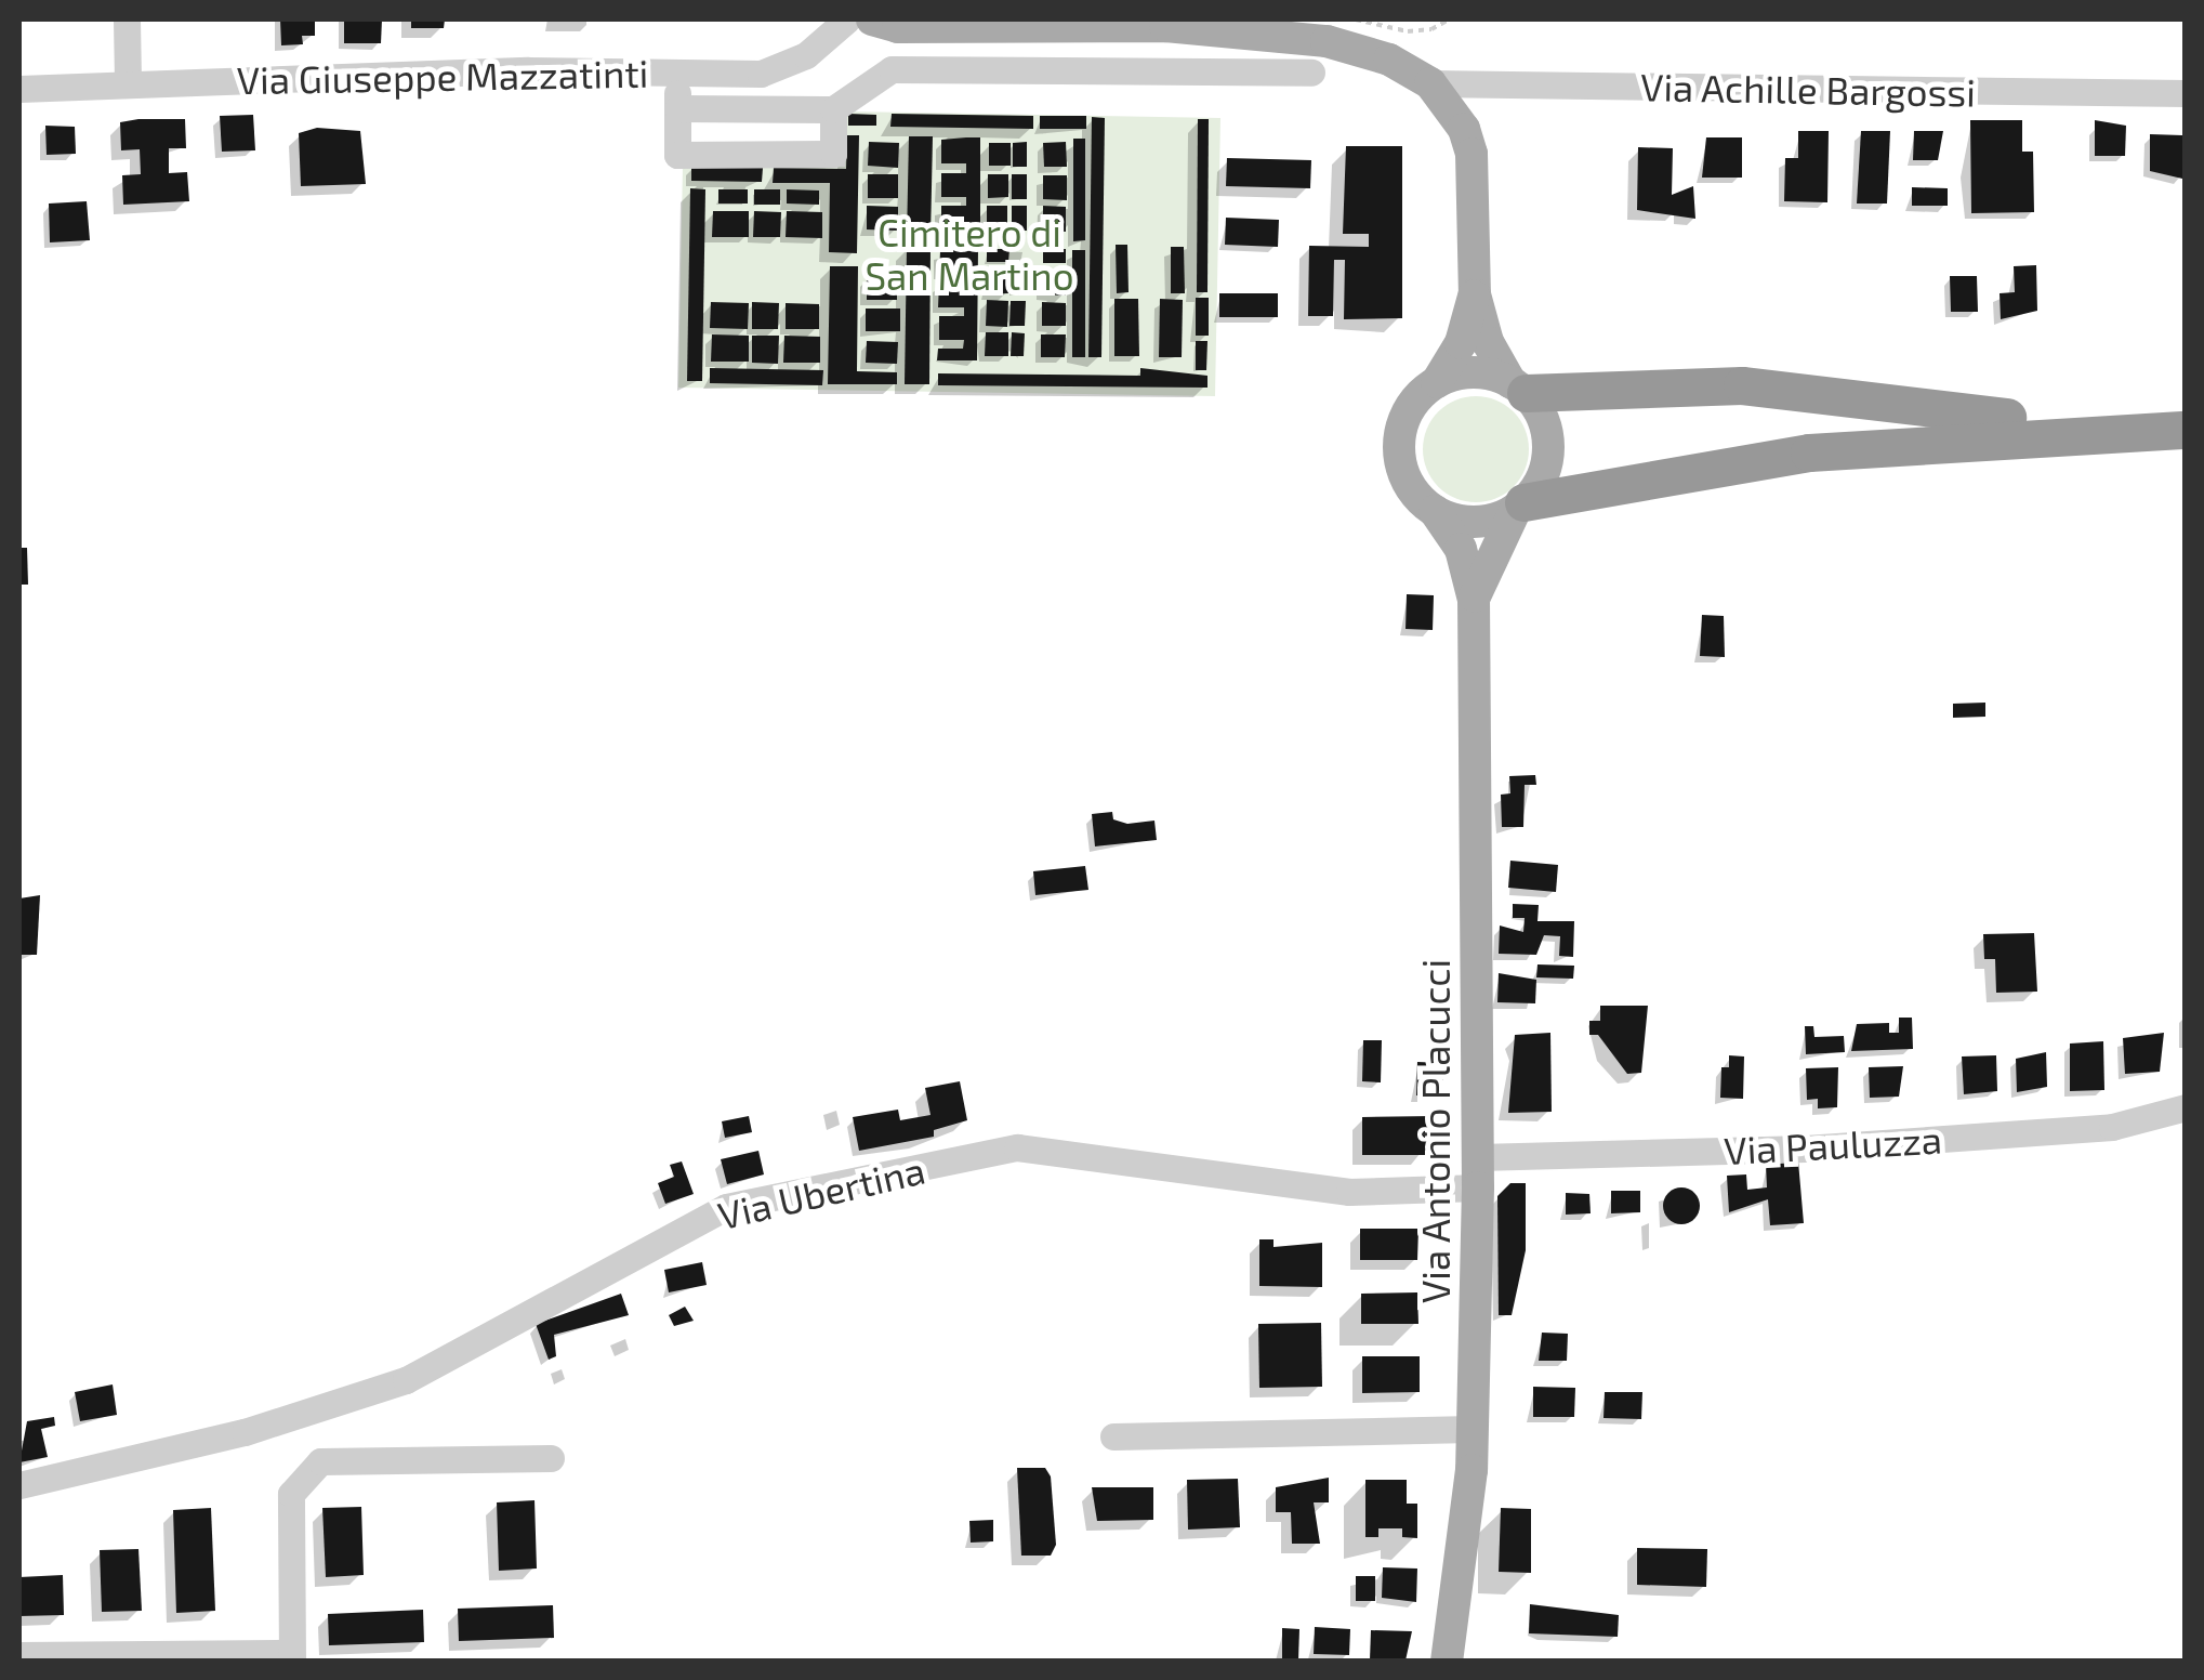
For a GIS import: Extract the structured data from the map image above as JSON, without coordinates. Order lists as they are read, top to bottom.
{
  "streets": {
    "main road": ["Via Antonio Placucci"],
    "street": [
      "Via Giuseppe Mazzatinti",
      "Via Achille Bargossi",
      "Via Pauluzza",
      "Via Ubertina"
    ]
  },
  "crossings": [
    ["Via Achille Bargossi", "Via Antonio Placucci"],
    ["Via Antonio Placucci", "Via Pauluzza"],
    ["Via Antonio Placucci", "Via Ubertina"],
    ["Via Pauluzza", "Via Ubertina"]
  ],
  "parks": ["Cimitero di San Martino"]
}
